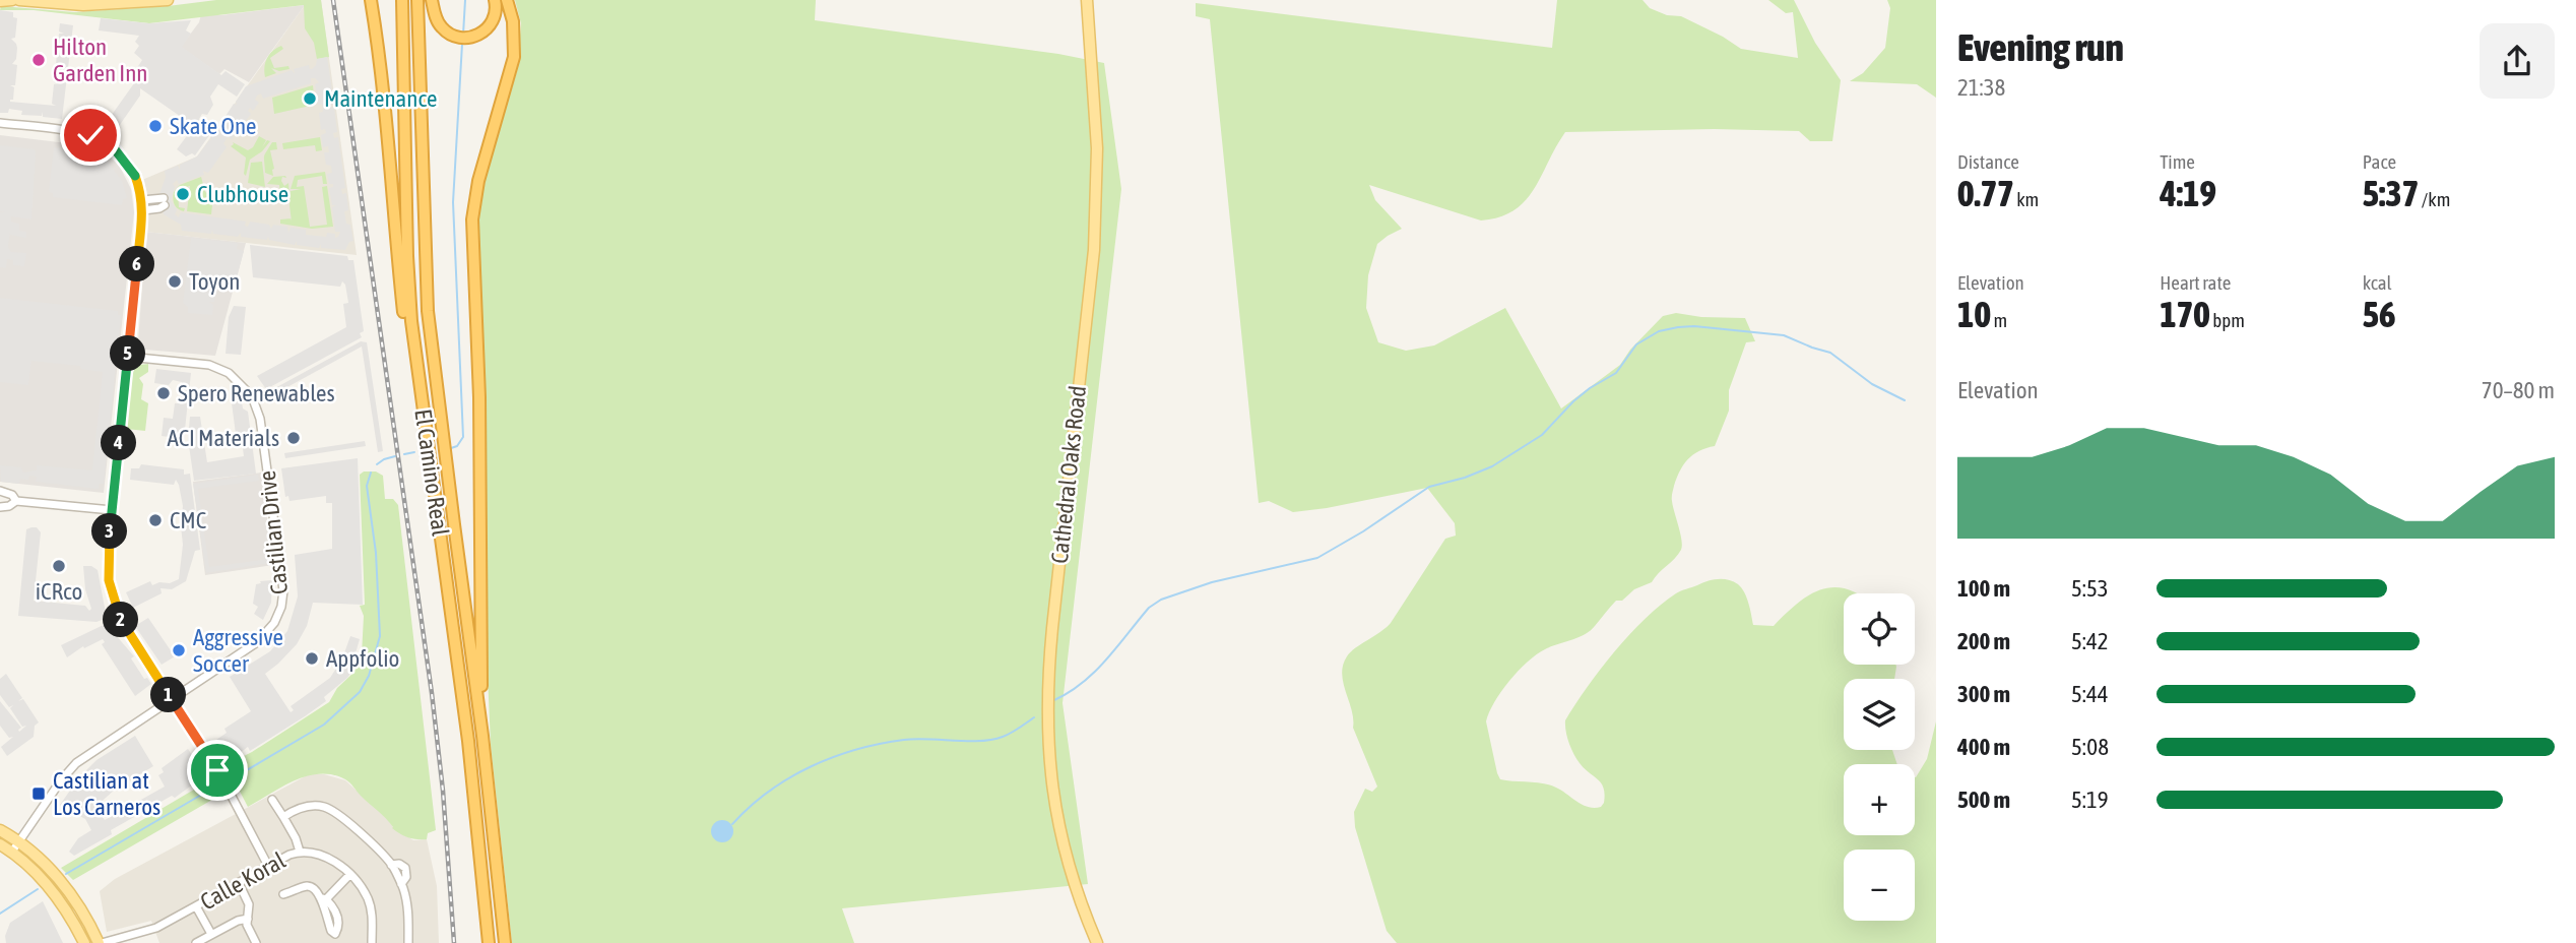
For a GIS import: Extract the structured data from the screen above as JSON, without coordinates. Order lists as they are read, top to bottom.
{
  "streets": {
    "highway": ["El Camino Real"],
    "main road": ["Cathedral Oaks Road"],
    "street": ["Castilian Drive", "Calle Koral"]
  },
  "places": {
    "other": [
      "Hilton Garden Inn",
      "Maintenance",
      "Skate One",
      "Clubhouse",
      "Toyon",
      "Spero Renewables",
      "ACI Materials",
      "CMC",
      "iCRco",
      "Aggressive Soccer",
      "Appfolio"
    ],
    "transit": ["Castilian at Los Carneros"]
  },
  "page": {
    "heading": ["Evening run", "21:38"],
    "stats": [
      ["Distance", "0.77 km"],
      ["Time", "4:19"],
      ["Pace", "5:37 /km"],
      ["Elevation", "10 m"],
      ["Heart rate", "170 bpm"],
      ["kcal", "56"]
    ],
    "pins": [
      "6",
      "5",
      "4",
      "3",
      "2",
      "1"
    ],
    "chart": ["Elevation", "70–80 m"],
    "list": [
      {
        "name": "100 m",
        "note": "5:53"
      },
      {
        "name": "200 m",
        "note": "5:42"
      },
      {
        "name": "300 m",
        "note": "5:44"
      },
      {
        "name": "400 m",
        "note": "5:08"
      },
      {
        "name": "500 m",
        "note": "5:19"
      }
    ],
    "map_buttons": ["+", "−"]
  }
}
